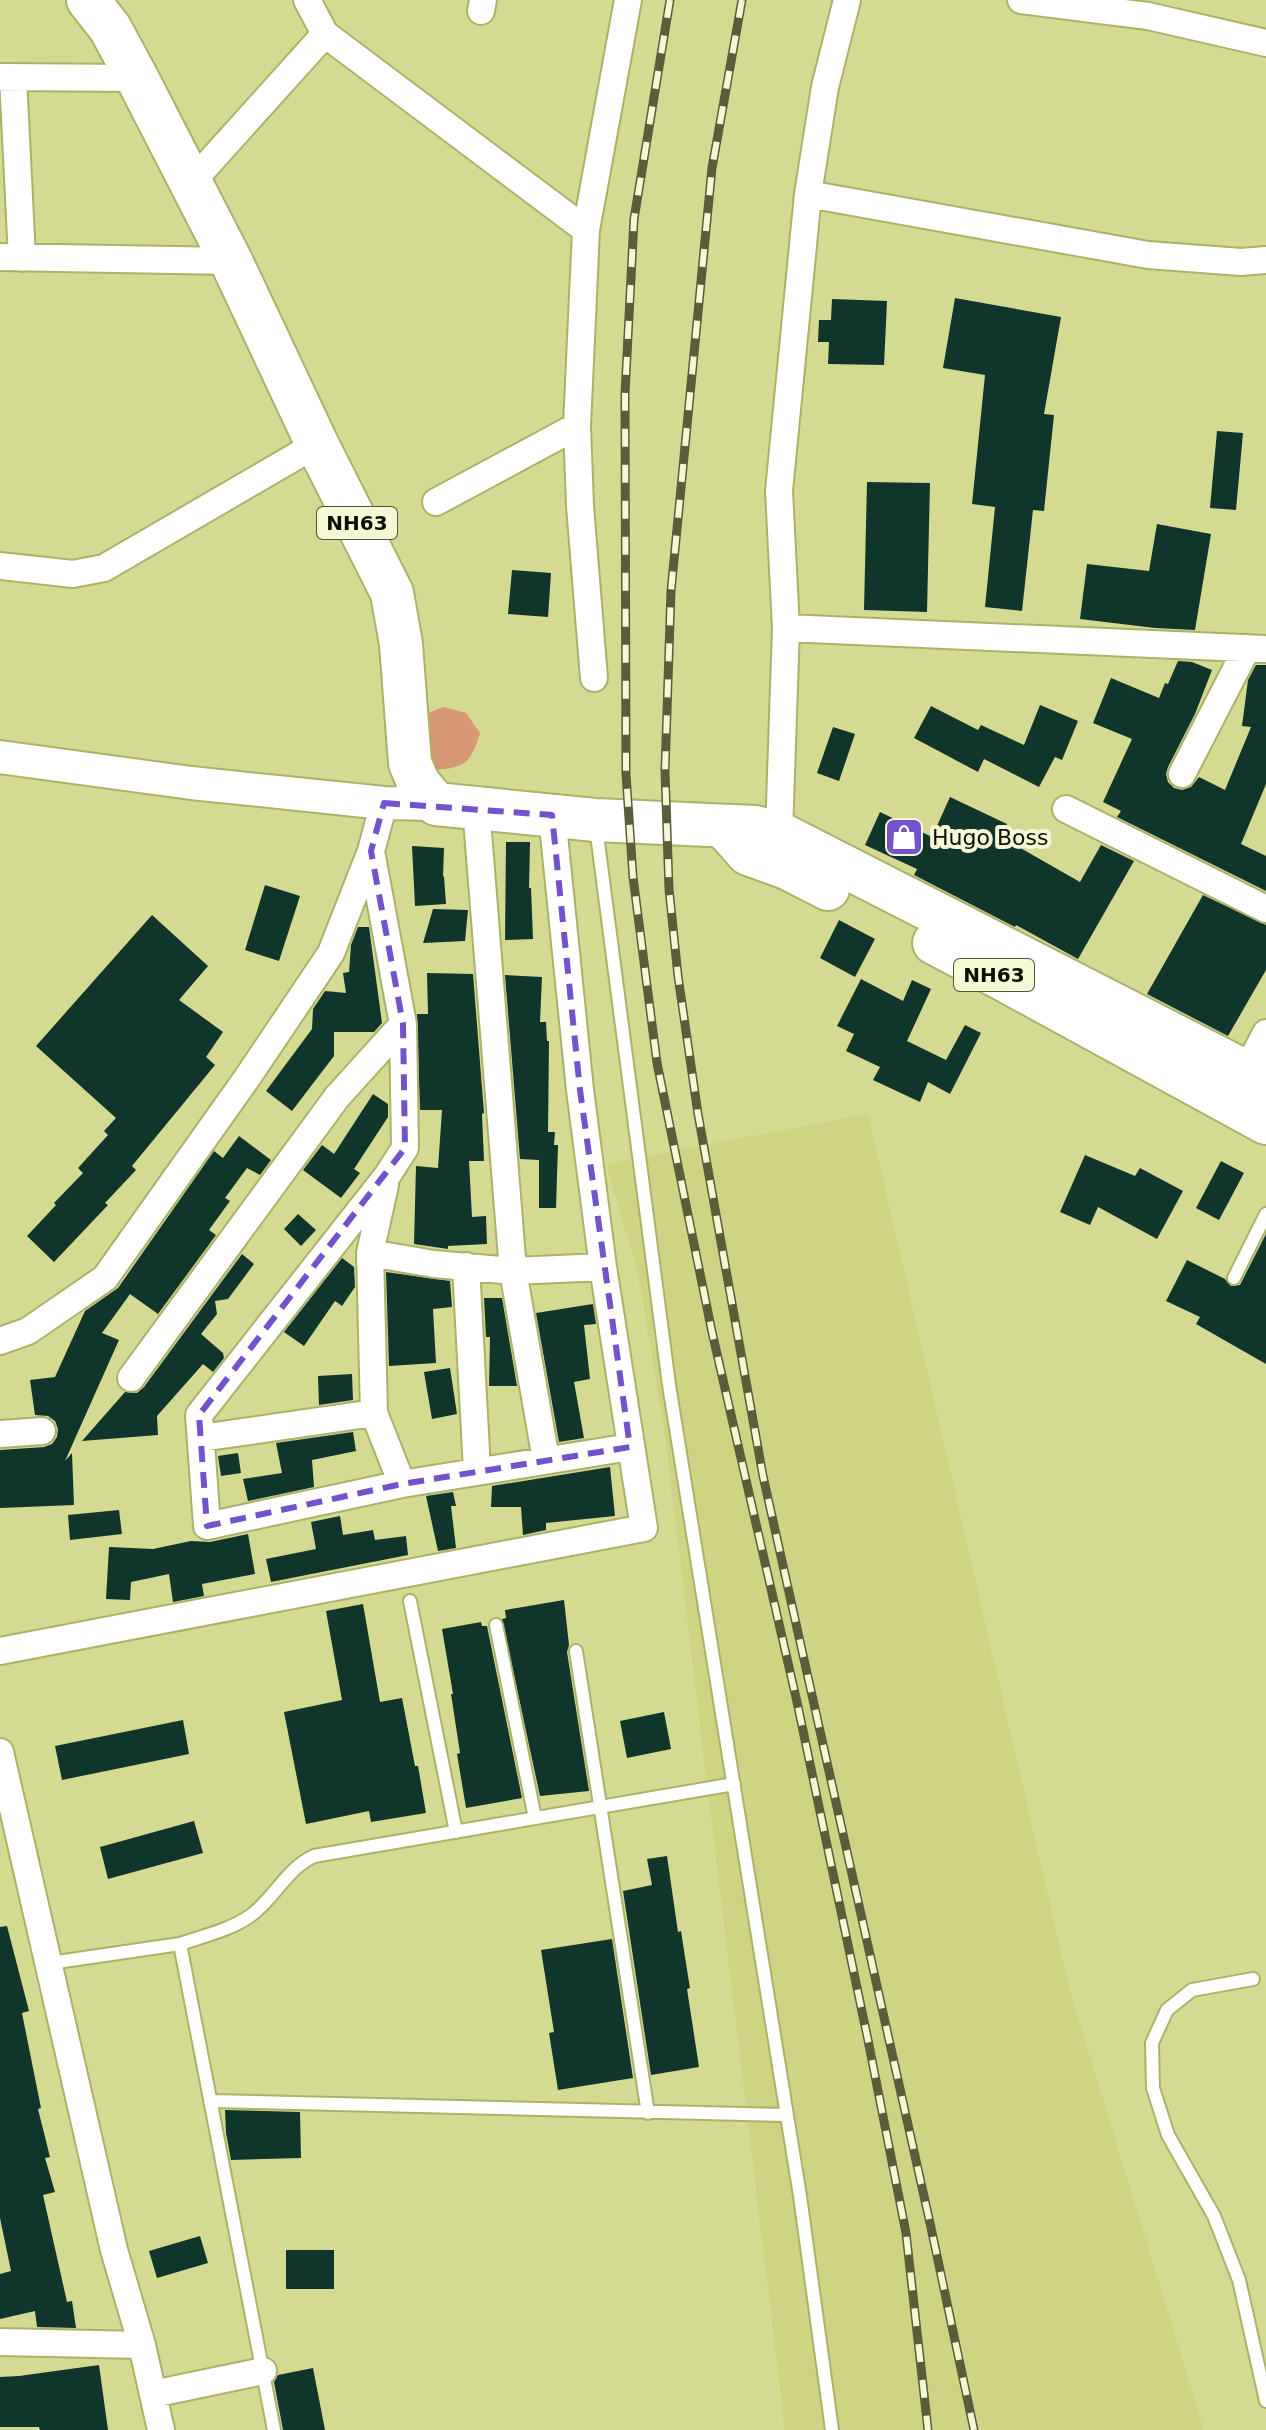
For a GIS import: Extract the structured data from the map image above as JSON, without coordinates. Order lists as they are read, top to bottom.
{
  "streets": {
    "highway": ["NH63"]
  },
  "places": {
    "shop": ["Hugo Boss"]
  }
}
